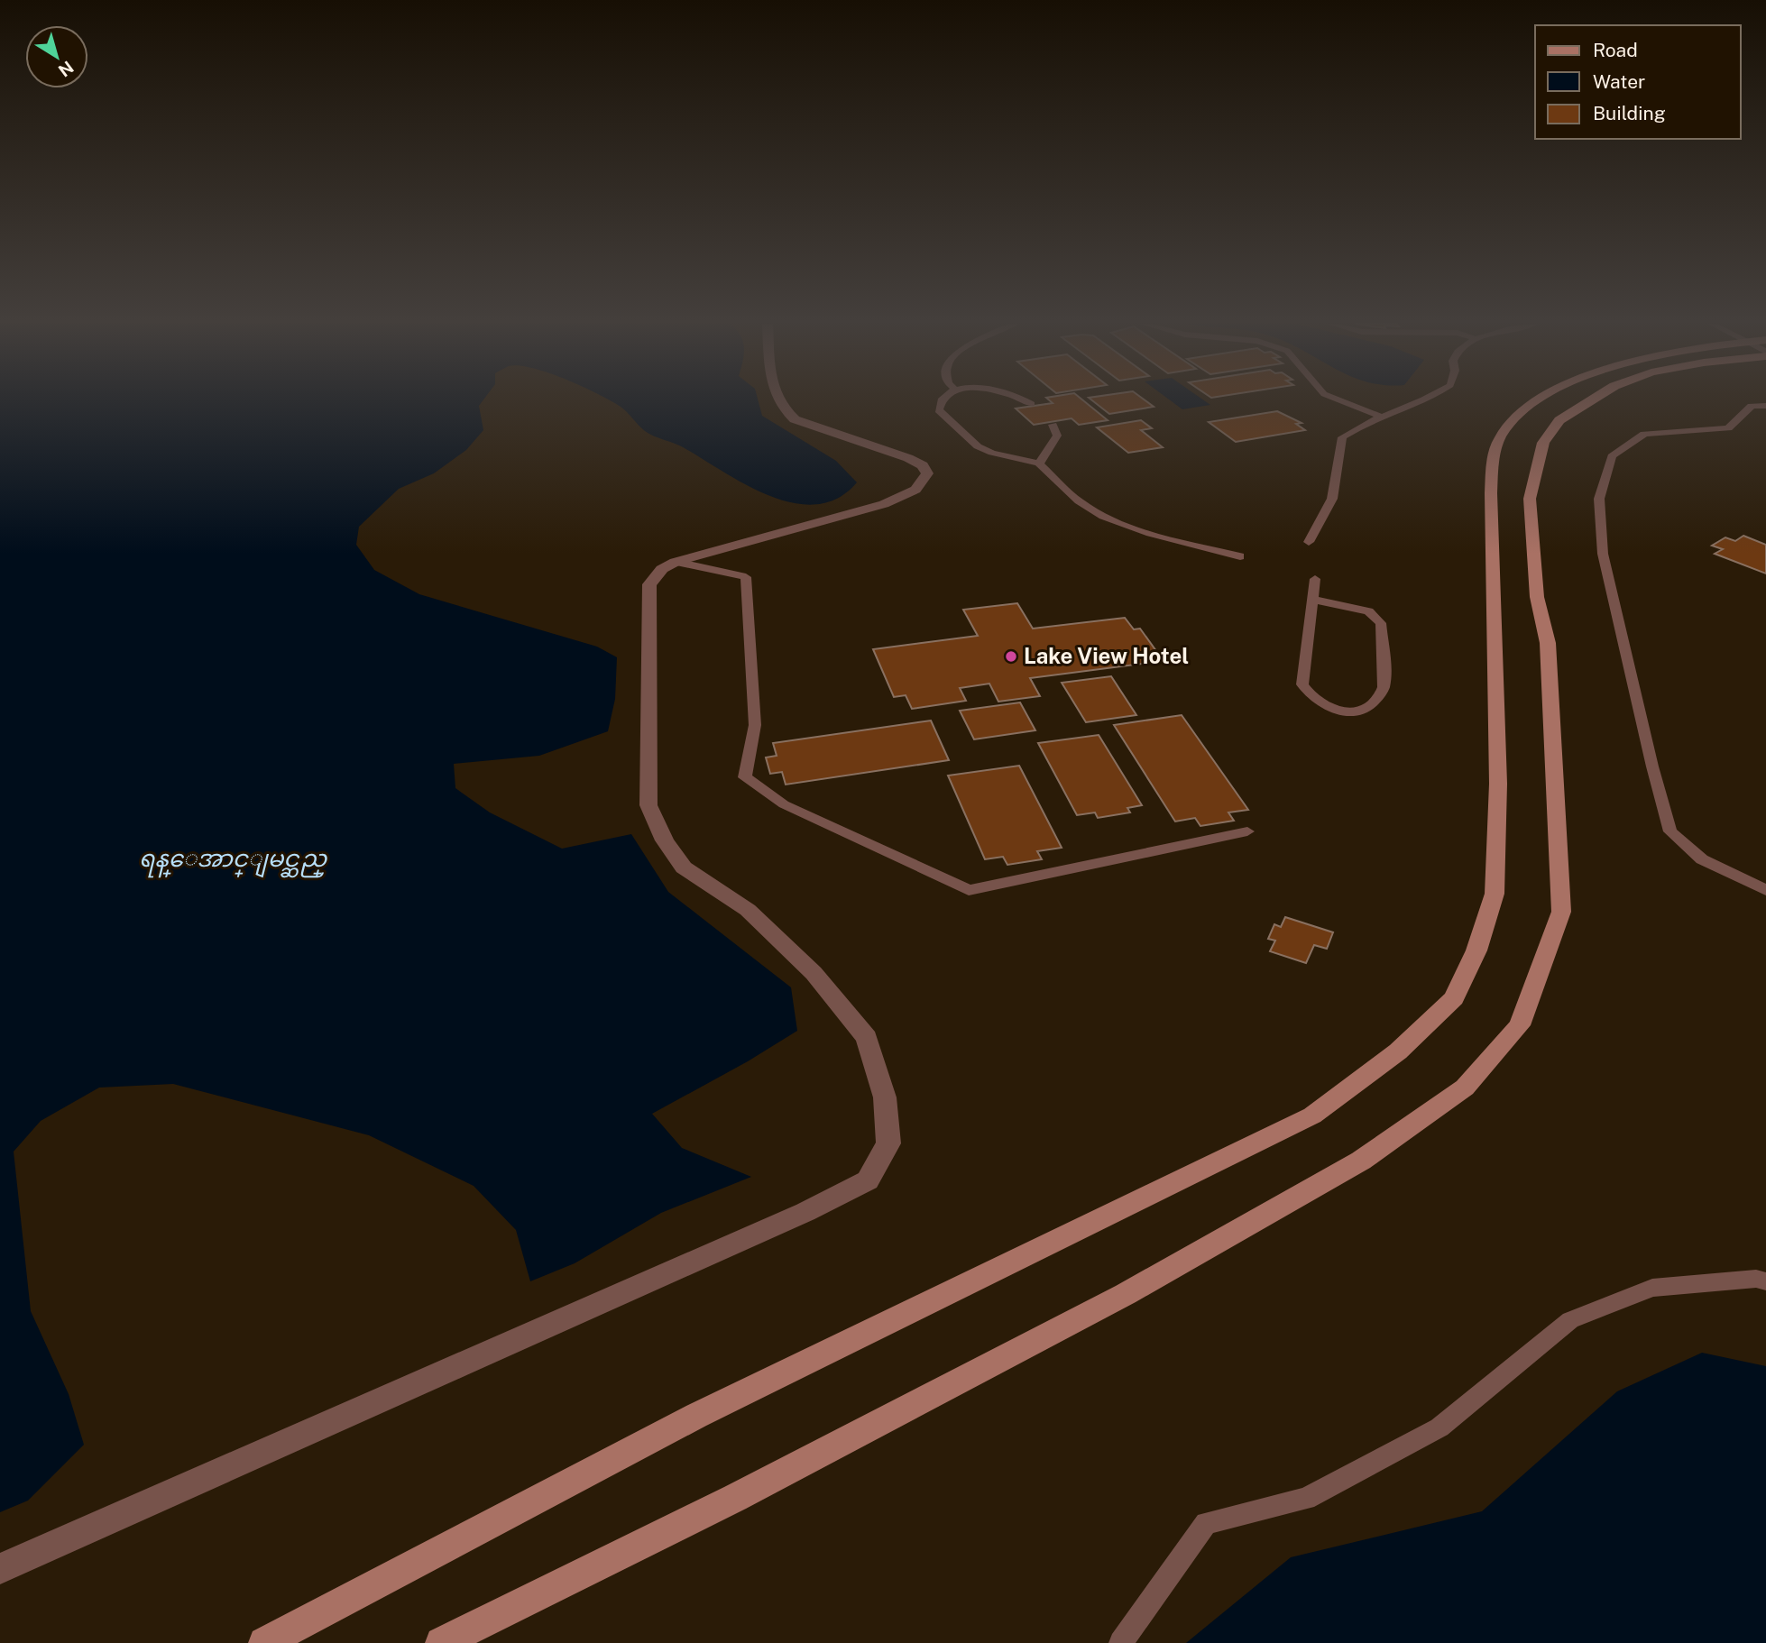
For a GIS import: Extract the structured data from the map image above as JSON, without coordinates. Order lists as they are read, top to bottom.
{
  "water": ["ရန္ေအာင္ျမင္ဆည္"],
  "places": ["Lake View Hotel"],
  "legend": ["Road", "Water", "Building"],
  "north": "bottom right"
}
